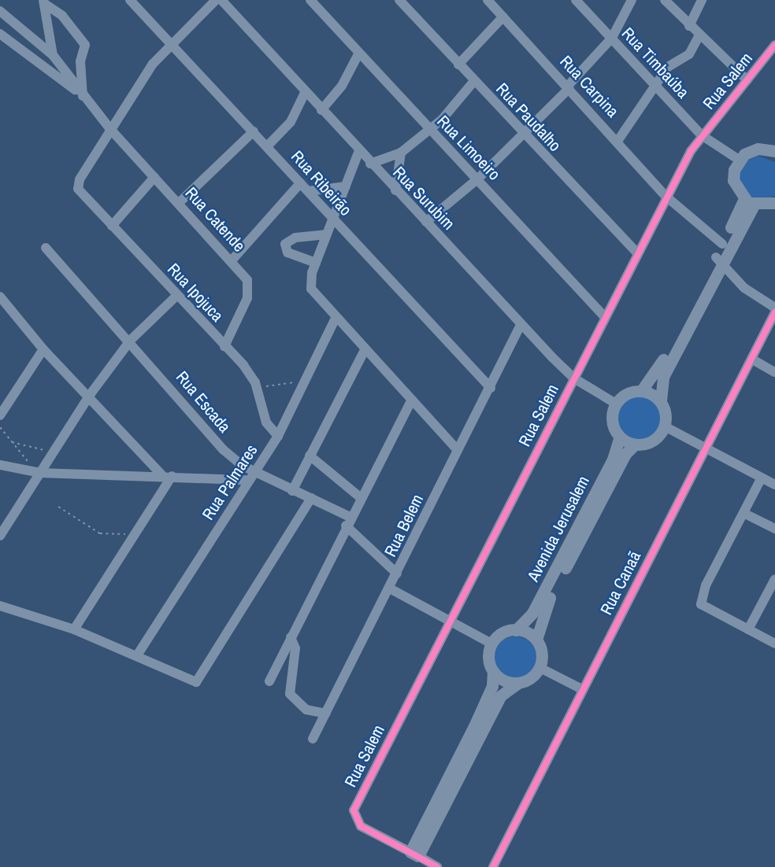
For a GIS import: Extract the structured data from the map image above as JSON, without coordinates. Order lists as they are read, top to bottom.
{
  "streets": {
    "street": [
      "Rua Timbaúba",
      "Rua Salem",
      "Rua Carpina",
      "Rua Paudalho",
      "Rua Limoeiro",
      "Rua Ribeirão",
      "Rua Surubim",
      "Rua Catende",
      "Rua Ipojuca",
      "Rua Escada",
      "Rua Palmares",
      "Rua Belem",
      "Avenida Jerusalem",
      "Rua Canaã"
    ]
  },
  "crossings": [
    ["Rua Timbaúba", "Rua Salem"],
    ["Rua Salem", "Rua Carpina"],
    ["Rua Salem", "Rua Paudalho"],
    ["Rua Salem", "Rua Limoeiro"],
    ["Rua Salem", "Rua Surubim"],
    ["Rua Ribeirão", "Rua Belem"],
    ["Rua Surubim", "Rua Belem"],
    ["Rua Surubim", "Avenida Jerusalem"],
    ["Rua Catende", "Rua Ipojuca"],
    ["Rua Ipojuca", "Rua Palmares"],
    ["Rua Escada", "Rua Palmares"],
    ["Rua Escada", "Rua Belem"]
  ]
}
